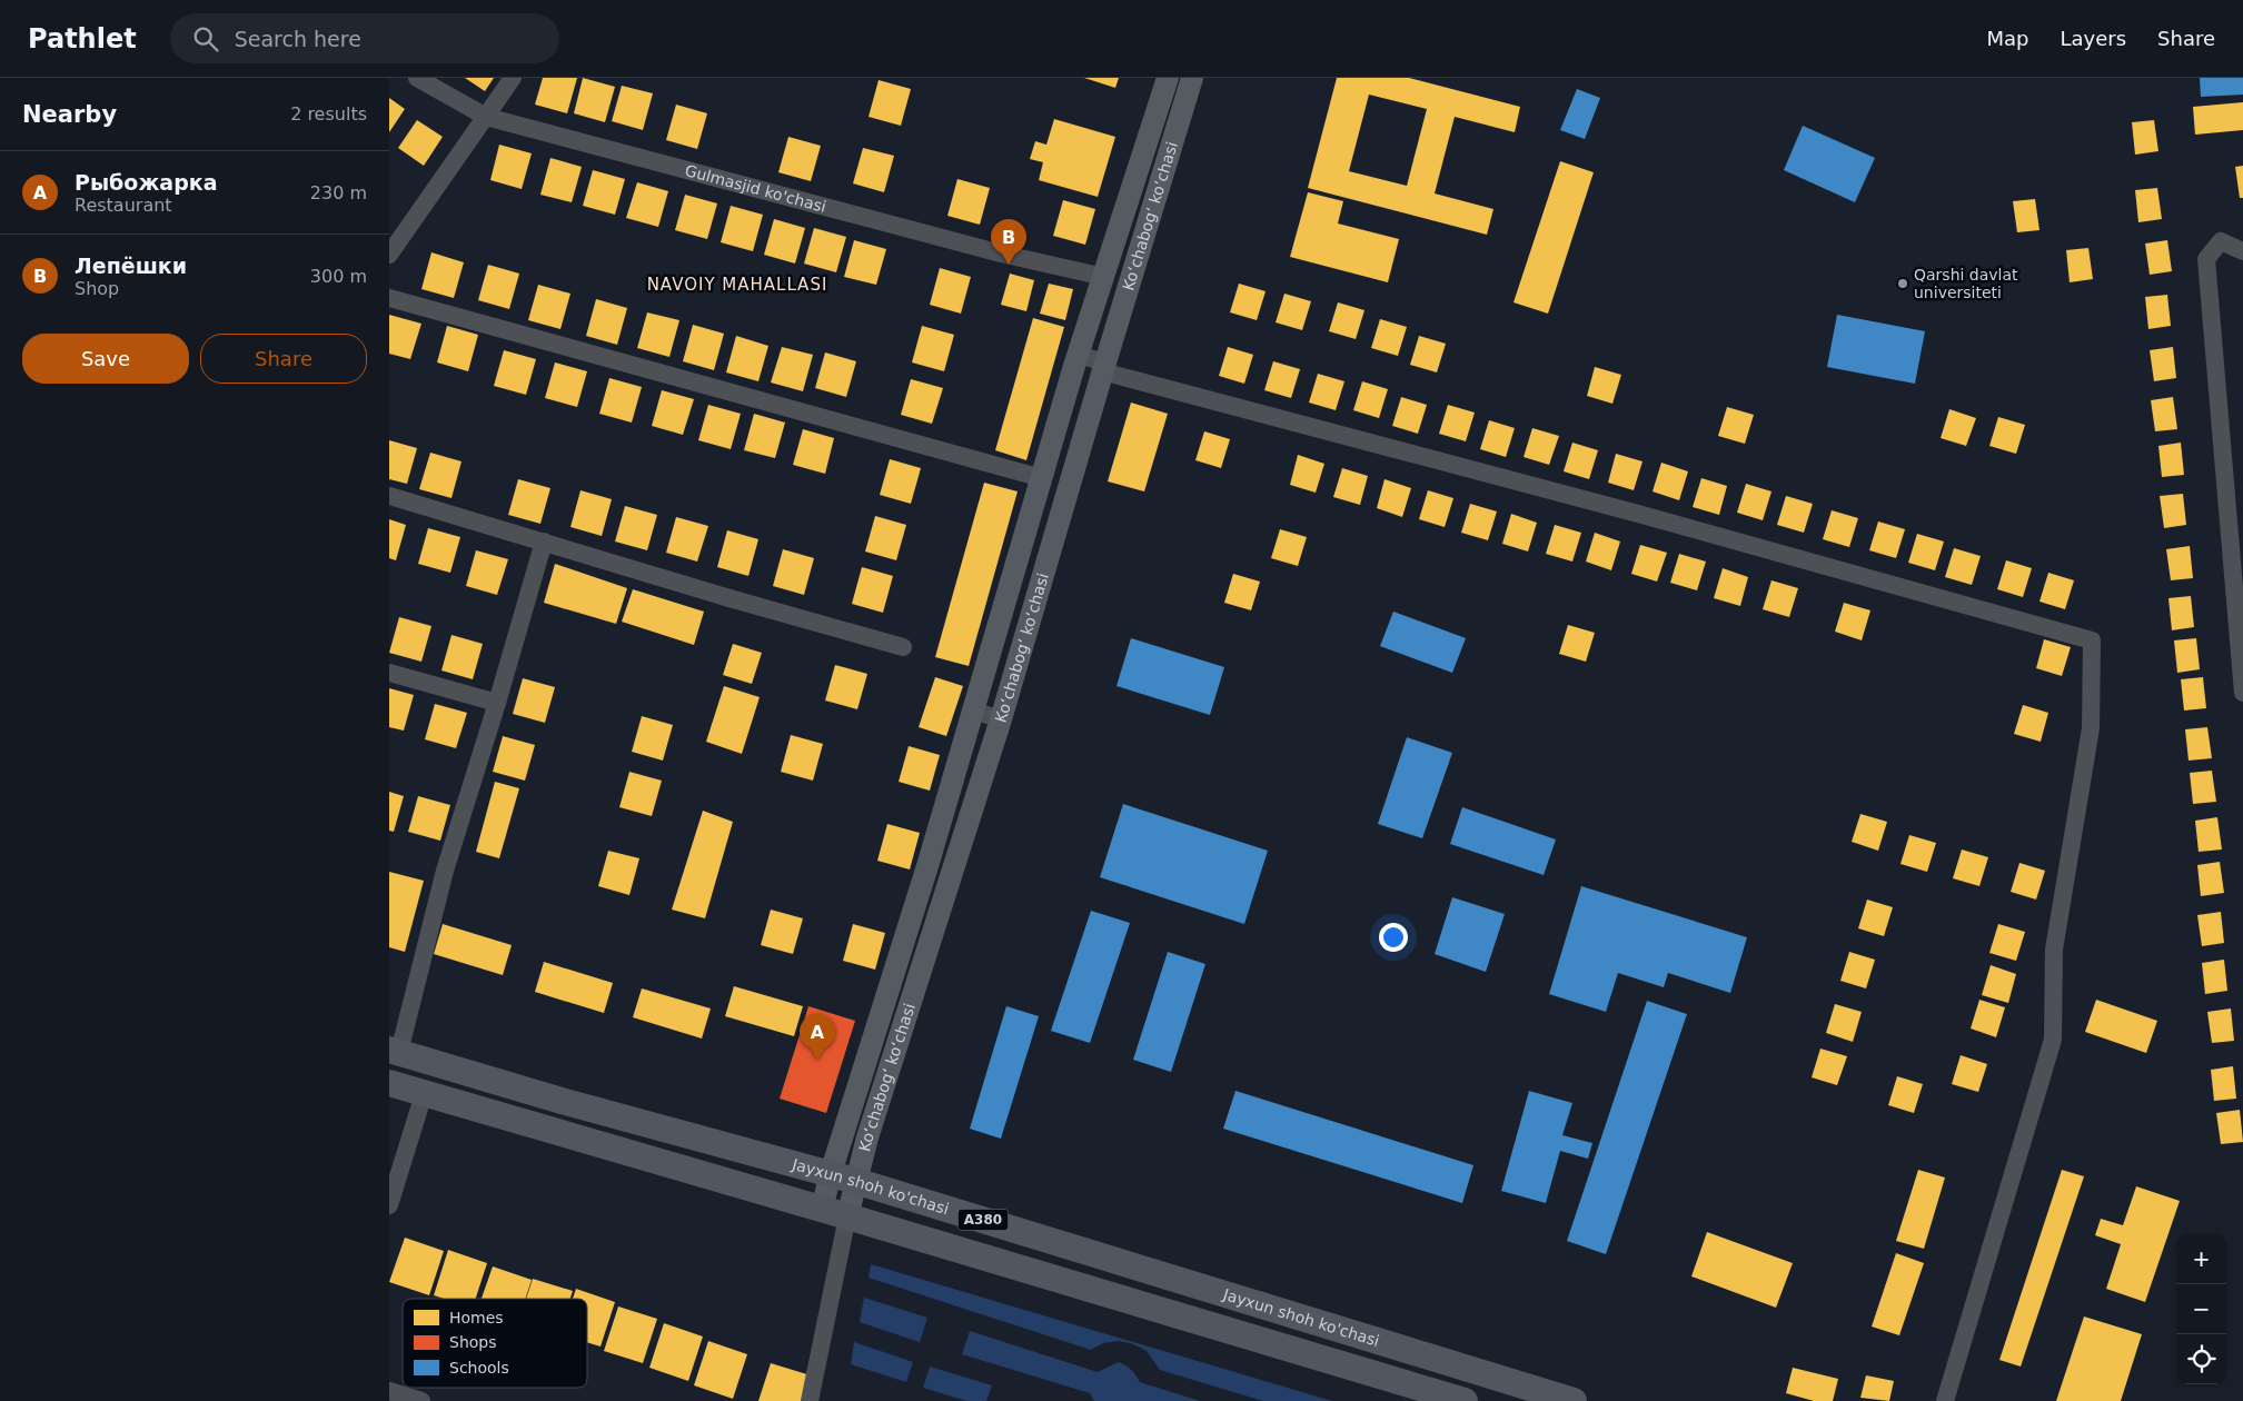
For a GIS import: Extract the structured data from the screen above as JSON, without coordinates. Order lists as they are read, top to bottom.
{
  "streets": {
    "highway": ["Jayxun shoh ko'chasi", "A380"],
    "main road": ["Ko‘chabog‘ ko‘chasi"],
    "street": ["Gulmasjid ko'chasi"]
  },
  "crossings": [
    ["Gulmasjid ko'chasi", "Ko‘chabog‘ ko‘chasi"],
    ["Ko‘chabog‘ ko‘chasi", "Jayxun shoh ko'chasi"],
    ["Ko‘chabog‘ ko‘chasi", "A380"]
  ],
  "districts": ["NAVOIY MAHALLASI"],
  "places": ["Qarshi davlat universiteti"],
  "legend": ["Homes", "Shops", "Schools"],
  "page": {
    "header": "Pathlet",
    "search": "Search here",
    "nav": ["Map", "Layers", "Share"],
    "heading": ["Nearby", "2 results"],
    "list": [
      {
        "mark": "A",
        "name": "Рыбожарка",
        "note": "Restaurant",
        "value": "230 m"
      },
      {
        "mark": "B",
        "name": "Лепёшки",
        "note": "Shop",
        "value": "300 m"
      }
    ],
    "pins": ["B", "A"],
    "buttons": ["Save", "Share"],
    "map_buttons": ["+", "−"]
  }
}
